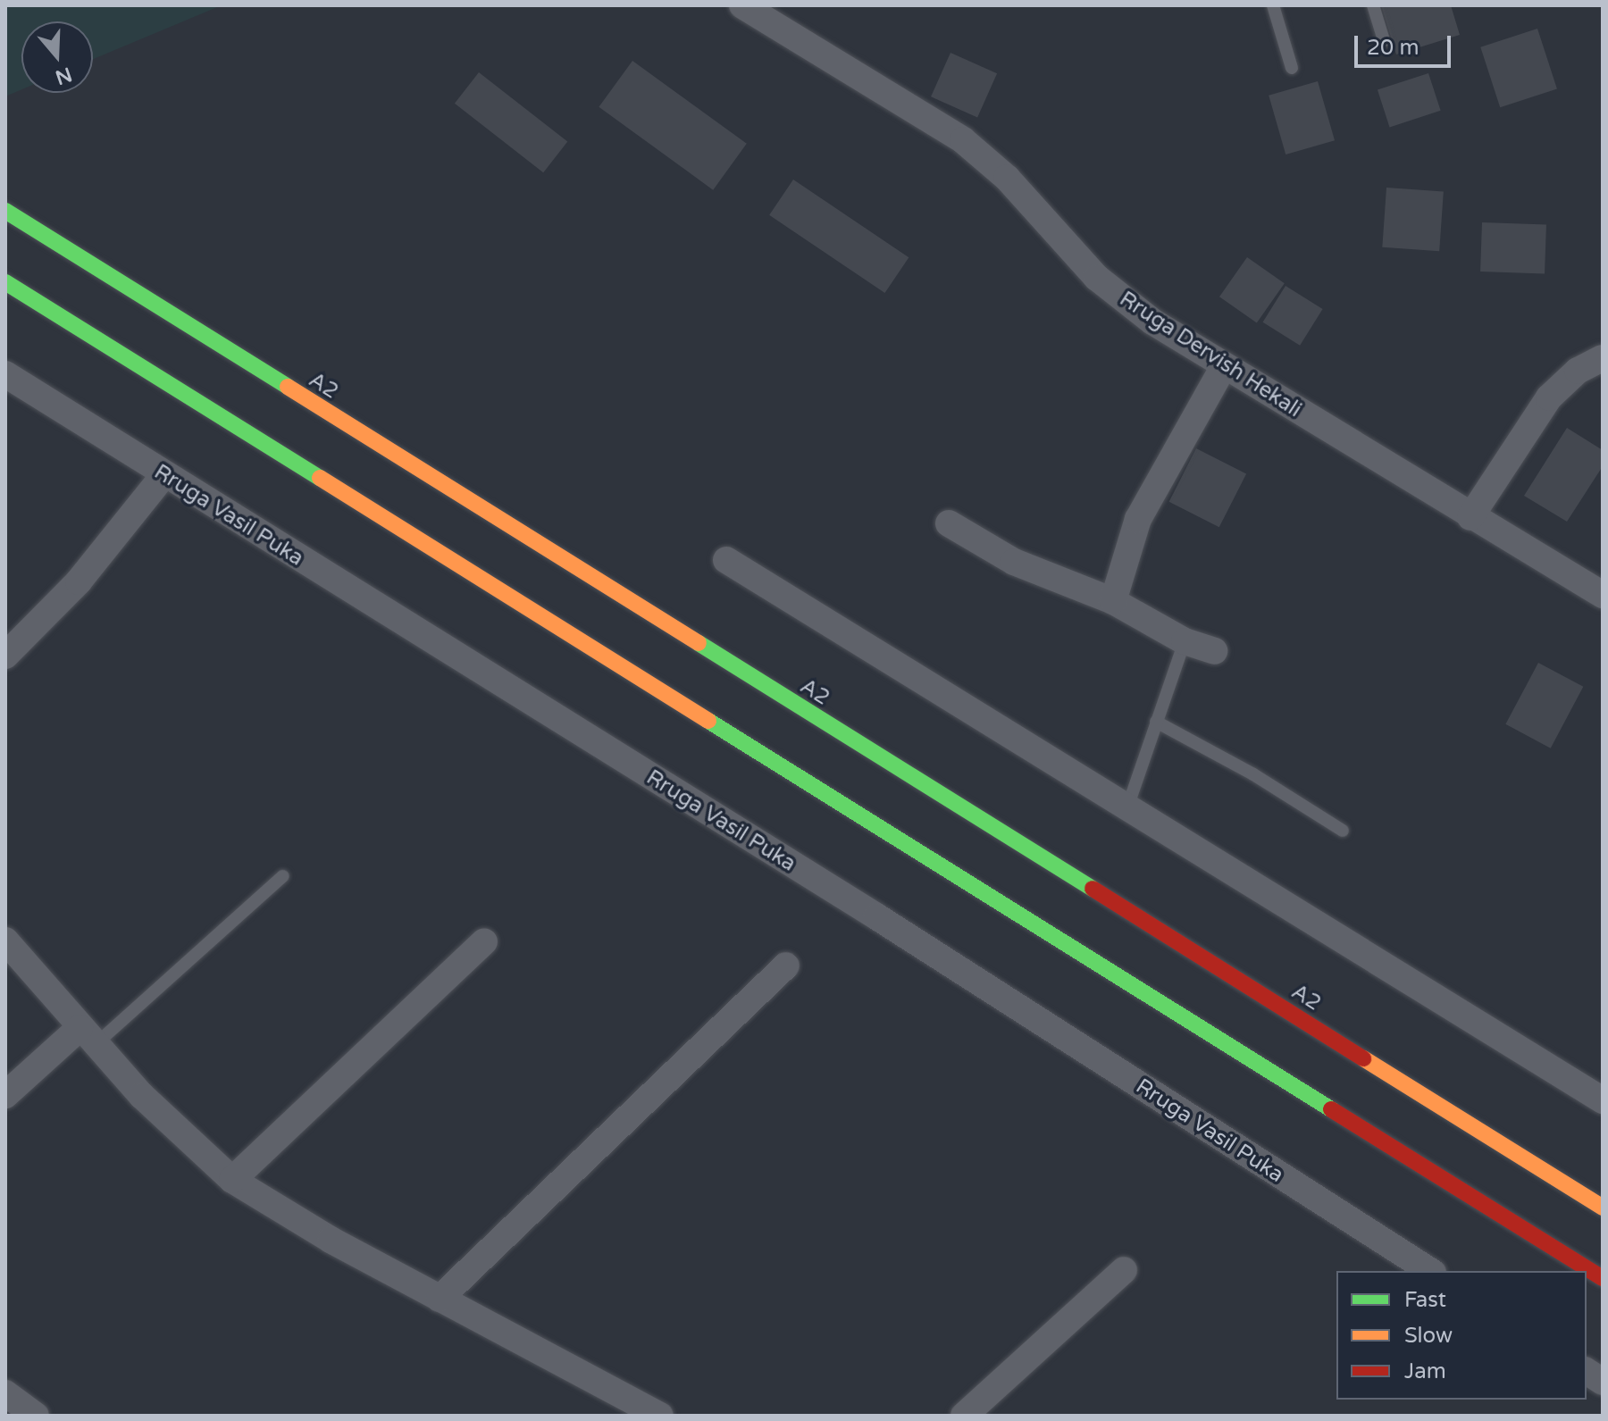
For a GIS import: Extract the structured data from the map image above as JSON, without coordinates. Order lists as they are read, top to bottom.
{
  "streets": {
    "main road": ["A2"],
    "street": ["Rruga Dervish Hekali", "Rruga Vasil Puka"]
  },
  "legend": ["Fast", "Slow", "Jam"],
  "scale_bar": "20 m",
  "north": "bottom"
}
